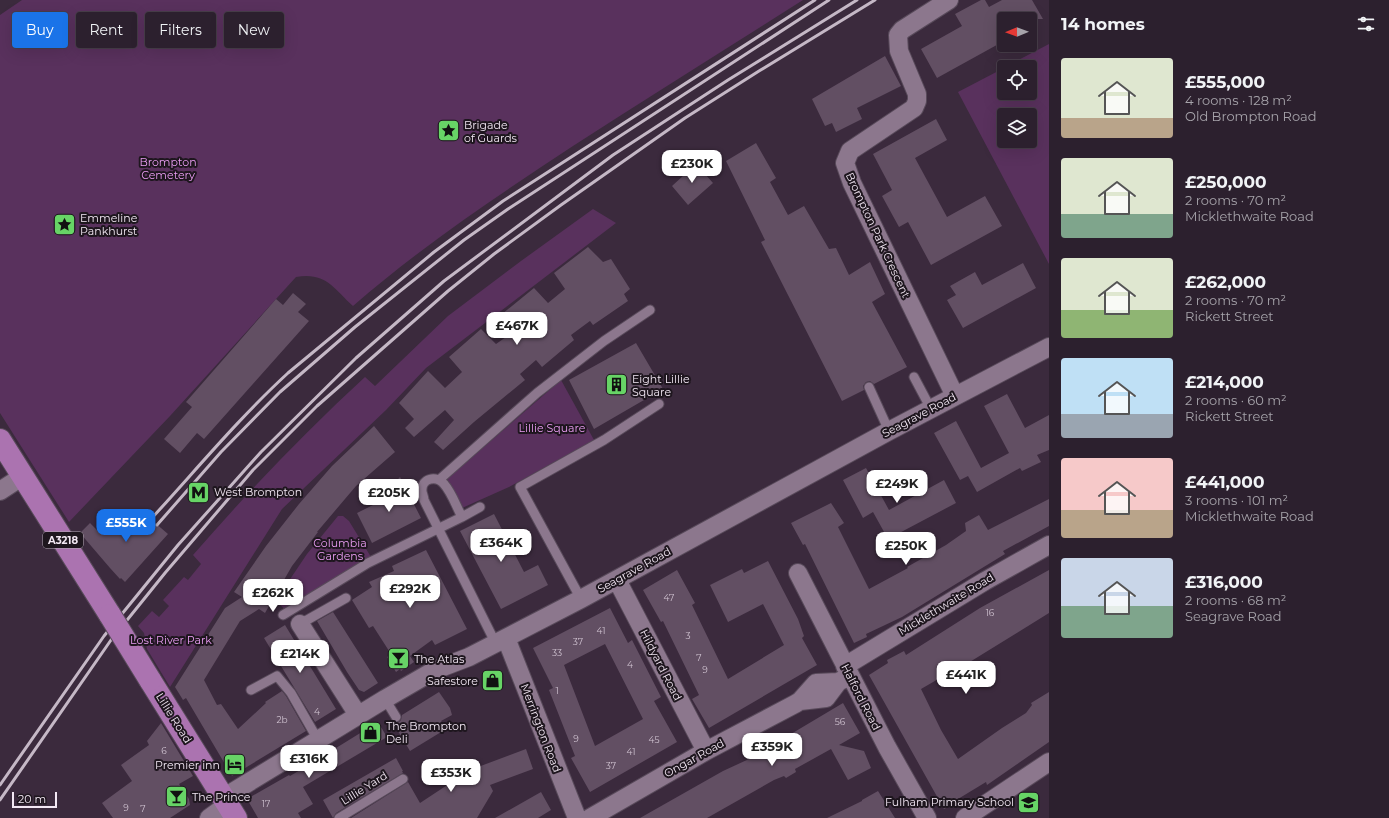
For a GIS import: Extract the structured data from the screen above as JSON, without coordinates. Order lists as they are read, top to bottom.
{
  "streets": {
    "main road": ["A3218", "Lillie Road"],
    "street": [
      "Brompton Park Crescent",
      "Seagrave Road",
      "Micklethwaite Road",
      "Hildyard Road",
      "Halford Road",
      "Merrington Road",
      "Ongar Road"
    ],
    "lane": ["Lillie Yard"]
  },
  "crossings": [
    ["Brompton Park Crescent", "Seagrave Road"],
    ["Seagrave Road", "Hildyard Road"],
    ["Seagrave Road", "Lillie Road"],
    ["Seagrave Road", "Merrington Road"],
    ["A3218", "Lillie Road"],
    ["Micklethwaite Road", "Halford Road"],
    ["Micklethwaite Road", "Ongar Road"],
    ["Hildyard Road", "Ongar Road"],
    ["Halford Road", "Ongar Road"]
  ],
  "parks": [
    "Brompton Cemetery",
    "Lillie Square",
    "Columbia Gardens",
    "Lost River Park"
  ],
  "places": {
    "place": ["Brigade of Guards", "Emmeline Pankhurst"],
    "building": ["Eight Lillie Square"],
    "metro station": ["West Brompton"],
    "bar": ["The Atlas", "The Prince"],
    "shop": ["Safestore", "The Brompton Deli"],
    "hotel": ["Premier inn"],
    "school or university": ["Fulham Primary School"]
  },
  "house_numbers": [
    "47",
    "16",
    "41",
    "3",
    "37",
    "33",
    "7",
    "4",
    "9",
    "1",
    "4",
    "2b",
    "56",
    "9",
    "45",
    "6",
    "41",
    "37",
    "17",
    "9",
    "7"
  ],
  "scale_bar": "20 m",
  "north": "left",
  "page": {
    "heading": "14 homes",
    "chip": [
      "Buy",
      "Rent",
      "Filters",
      "New"
    ],
    "list": [
      {
        "name": "£555,000",
        "note": "4 rooms · 128 m² · Old Brompton Road"
      },
      {
        "name": "£250,000",
        "note": "2 rooms · 70 m² · Micklethwaite Road"
      },
      {
        "name": "£262,000",
        "note": "2 rooms · 70 m² · Rickett Street"
      },
      {
        "name": "£214,000",
        "note": "2 rooms · 60 m² · Rickett Street"
      },
      {
        "name": "£441,000",
        "note": "3 rooms · 101 m² · Micklethwaite Road"
      },
      {
        "name": "£316,000",
        "note": "2 rooms · 68 m² · Seagrave Road"
      }
    ],
    "price": [
      "£230K",
      "£467K",
      "£249K",
      "£205K",
      "£555K",
      "£364K",
      "£250K",
      "£292K",
      "£262K",
      "£214K",
      "£441K",
      "£359K",
      "£316K",
      "£353K"
    ],
    "scale": "20 m"
  }
}
